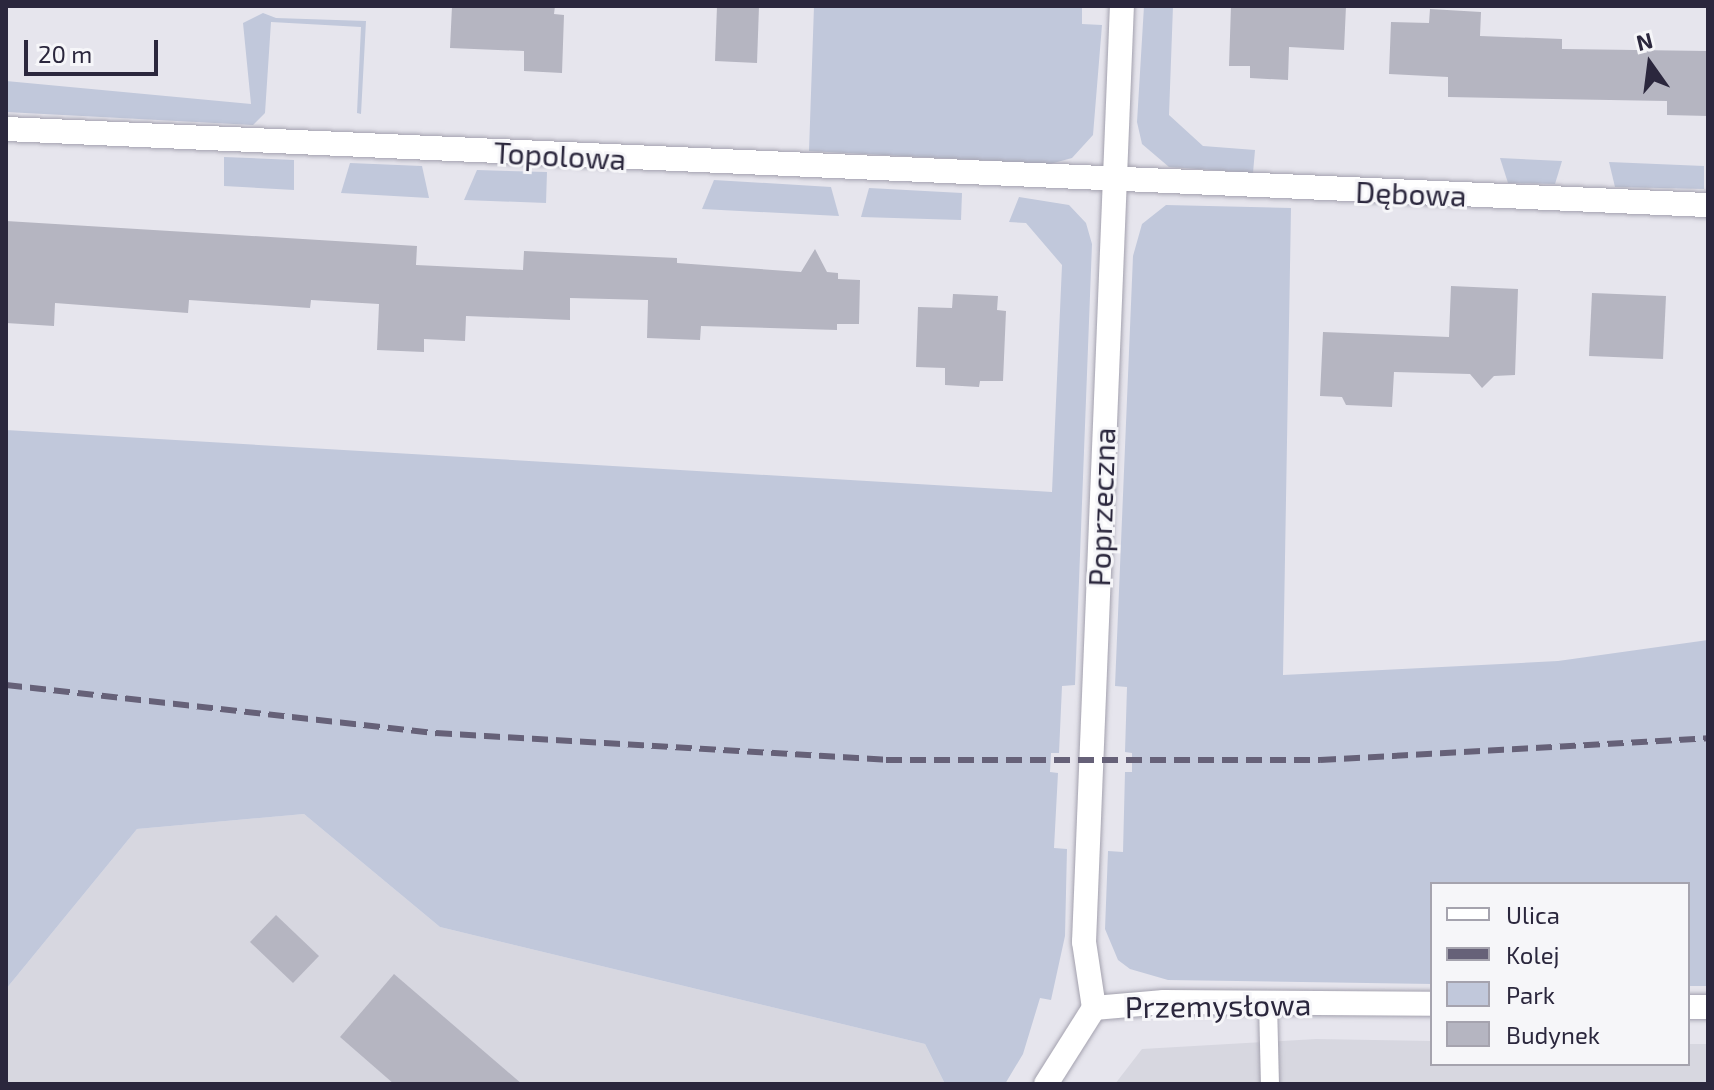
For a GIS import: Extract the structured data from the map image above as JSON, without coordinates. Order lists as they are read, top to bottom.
{
  "streets": {
    "street": [
      "Topolowa",
      "Dębowa",
      "Poprzeczna",
      "Przemysłowa"
    ]
  },
  "crossings": [
    ["Topolowa", "Dębowa"],
    ["Topolowa", "Poprzeczna"],
    ["Dębowa", "Poprzeczna"],
    ["Poprzeczna", "Przemysłowa"]
  ],
  "legend": [
    "Ulica",
    "Kolej",
    "Park",
    "Budynek"
  ],
  "scale_bar": "20 m",
  "north": "top"
}
